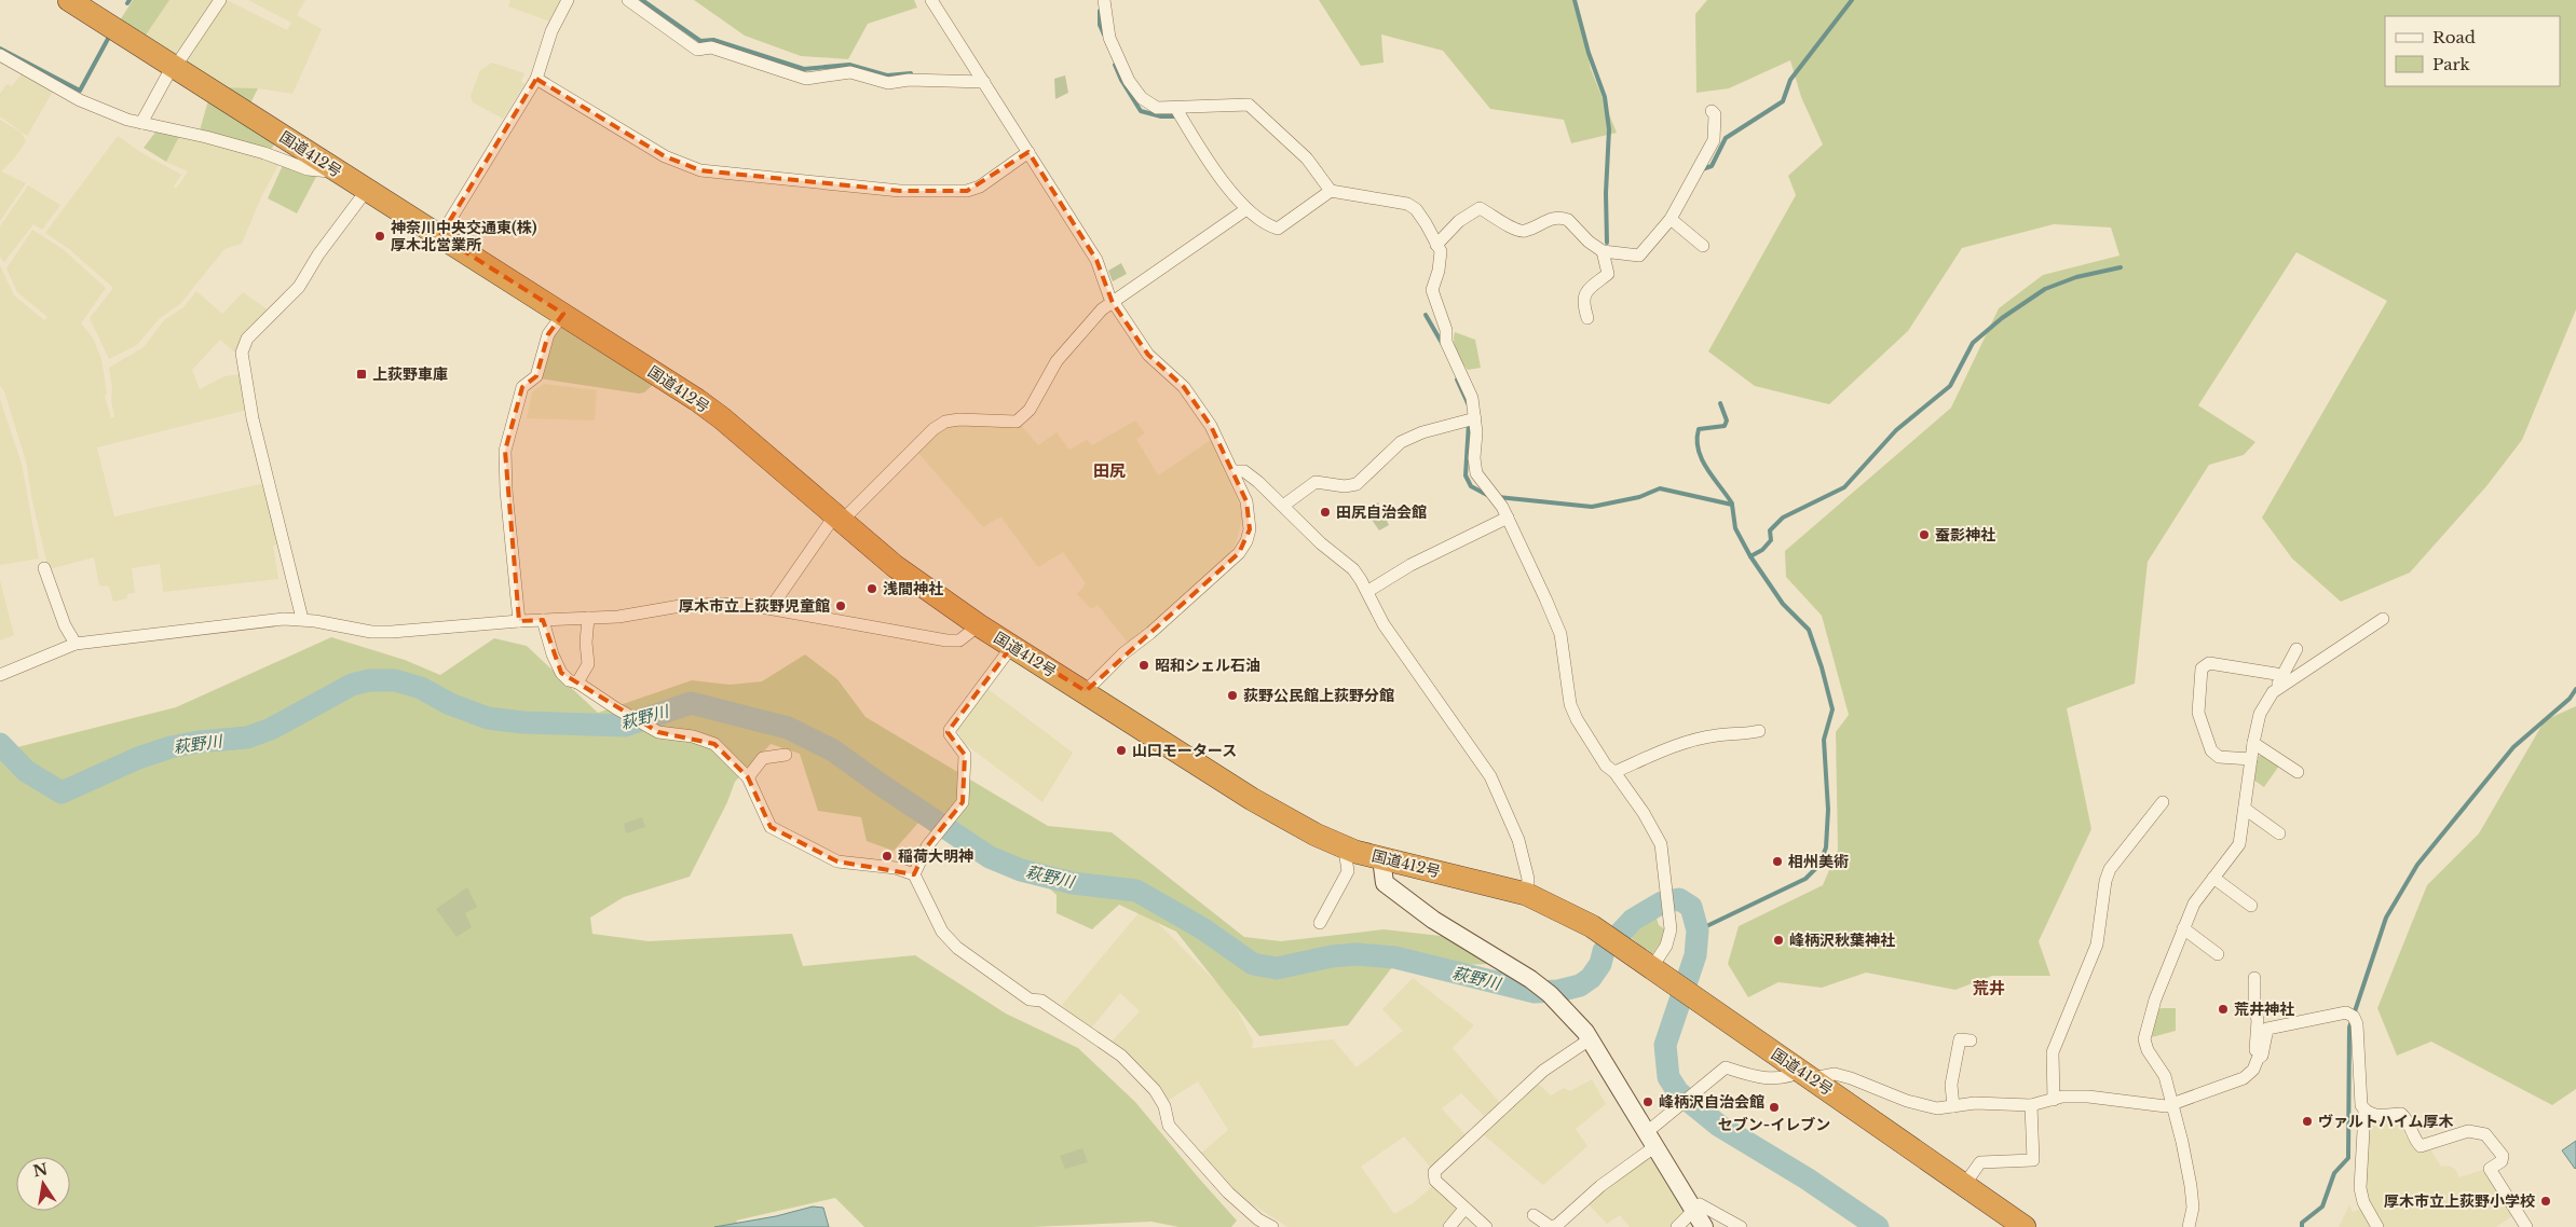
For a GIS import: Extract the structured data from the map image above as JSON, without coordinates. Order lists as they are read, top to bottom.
{
  "streets": {
    "highway": ["国道412号"]
  },
  "districts": ["田尻", "荒井"],
  "water": ["萩野川"],
  "places": {
    "other": [
      "神奈川中央交通東(株) 厚木北営業所",
      "田尻自治会館",
      "蚕影神社",
      "浅間神社",
      "厚木市立上荻野児童館",
      "昭和シェル石油",
      "荻野公民館上荻野分館",
      "山口モータース",
      "稲荷大明神",
      "相州美術",
      "峰柄沢秋葉神社",
      "荒井神社",
      "峰柄沢自治会館",
      "セブン-イレブン",
      "ヴァルトハイム厚木",
      "厚木市立上荻野小学校"
    ],
    "transit": ["上荻野車庫"]
  },
  "legend": ["Road", "Park"],
  "north": "top"
}
